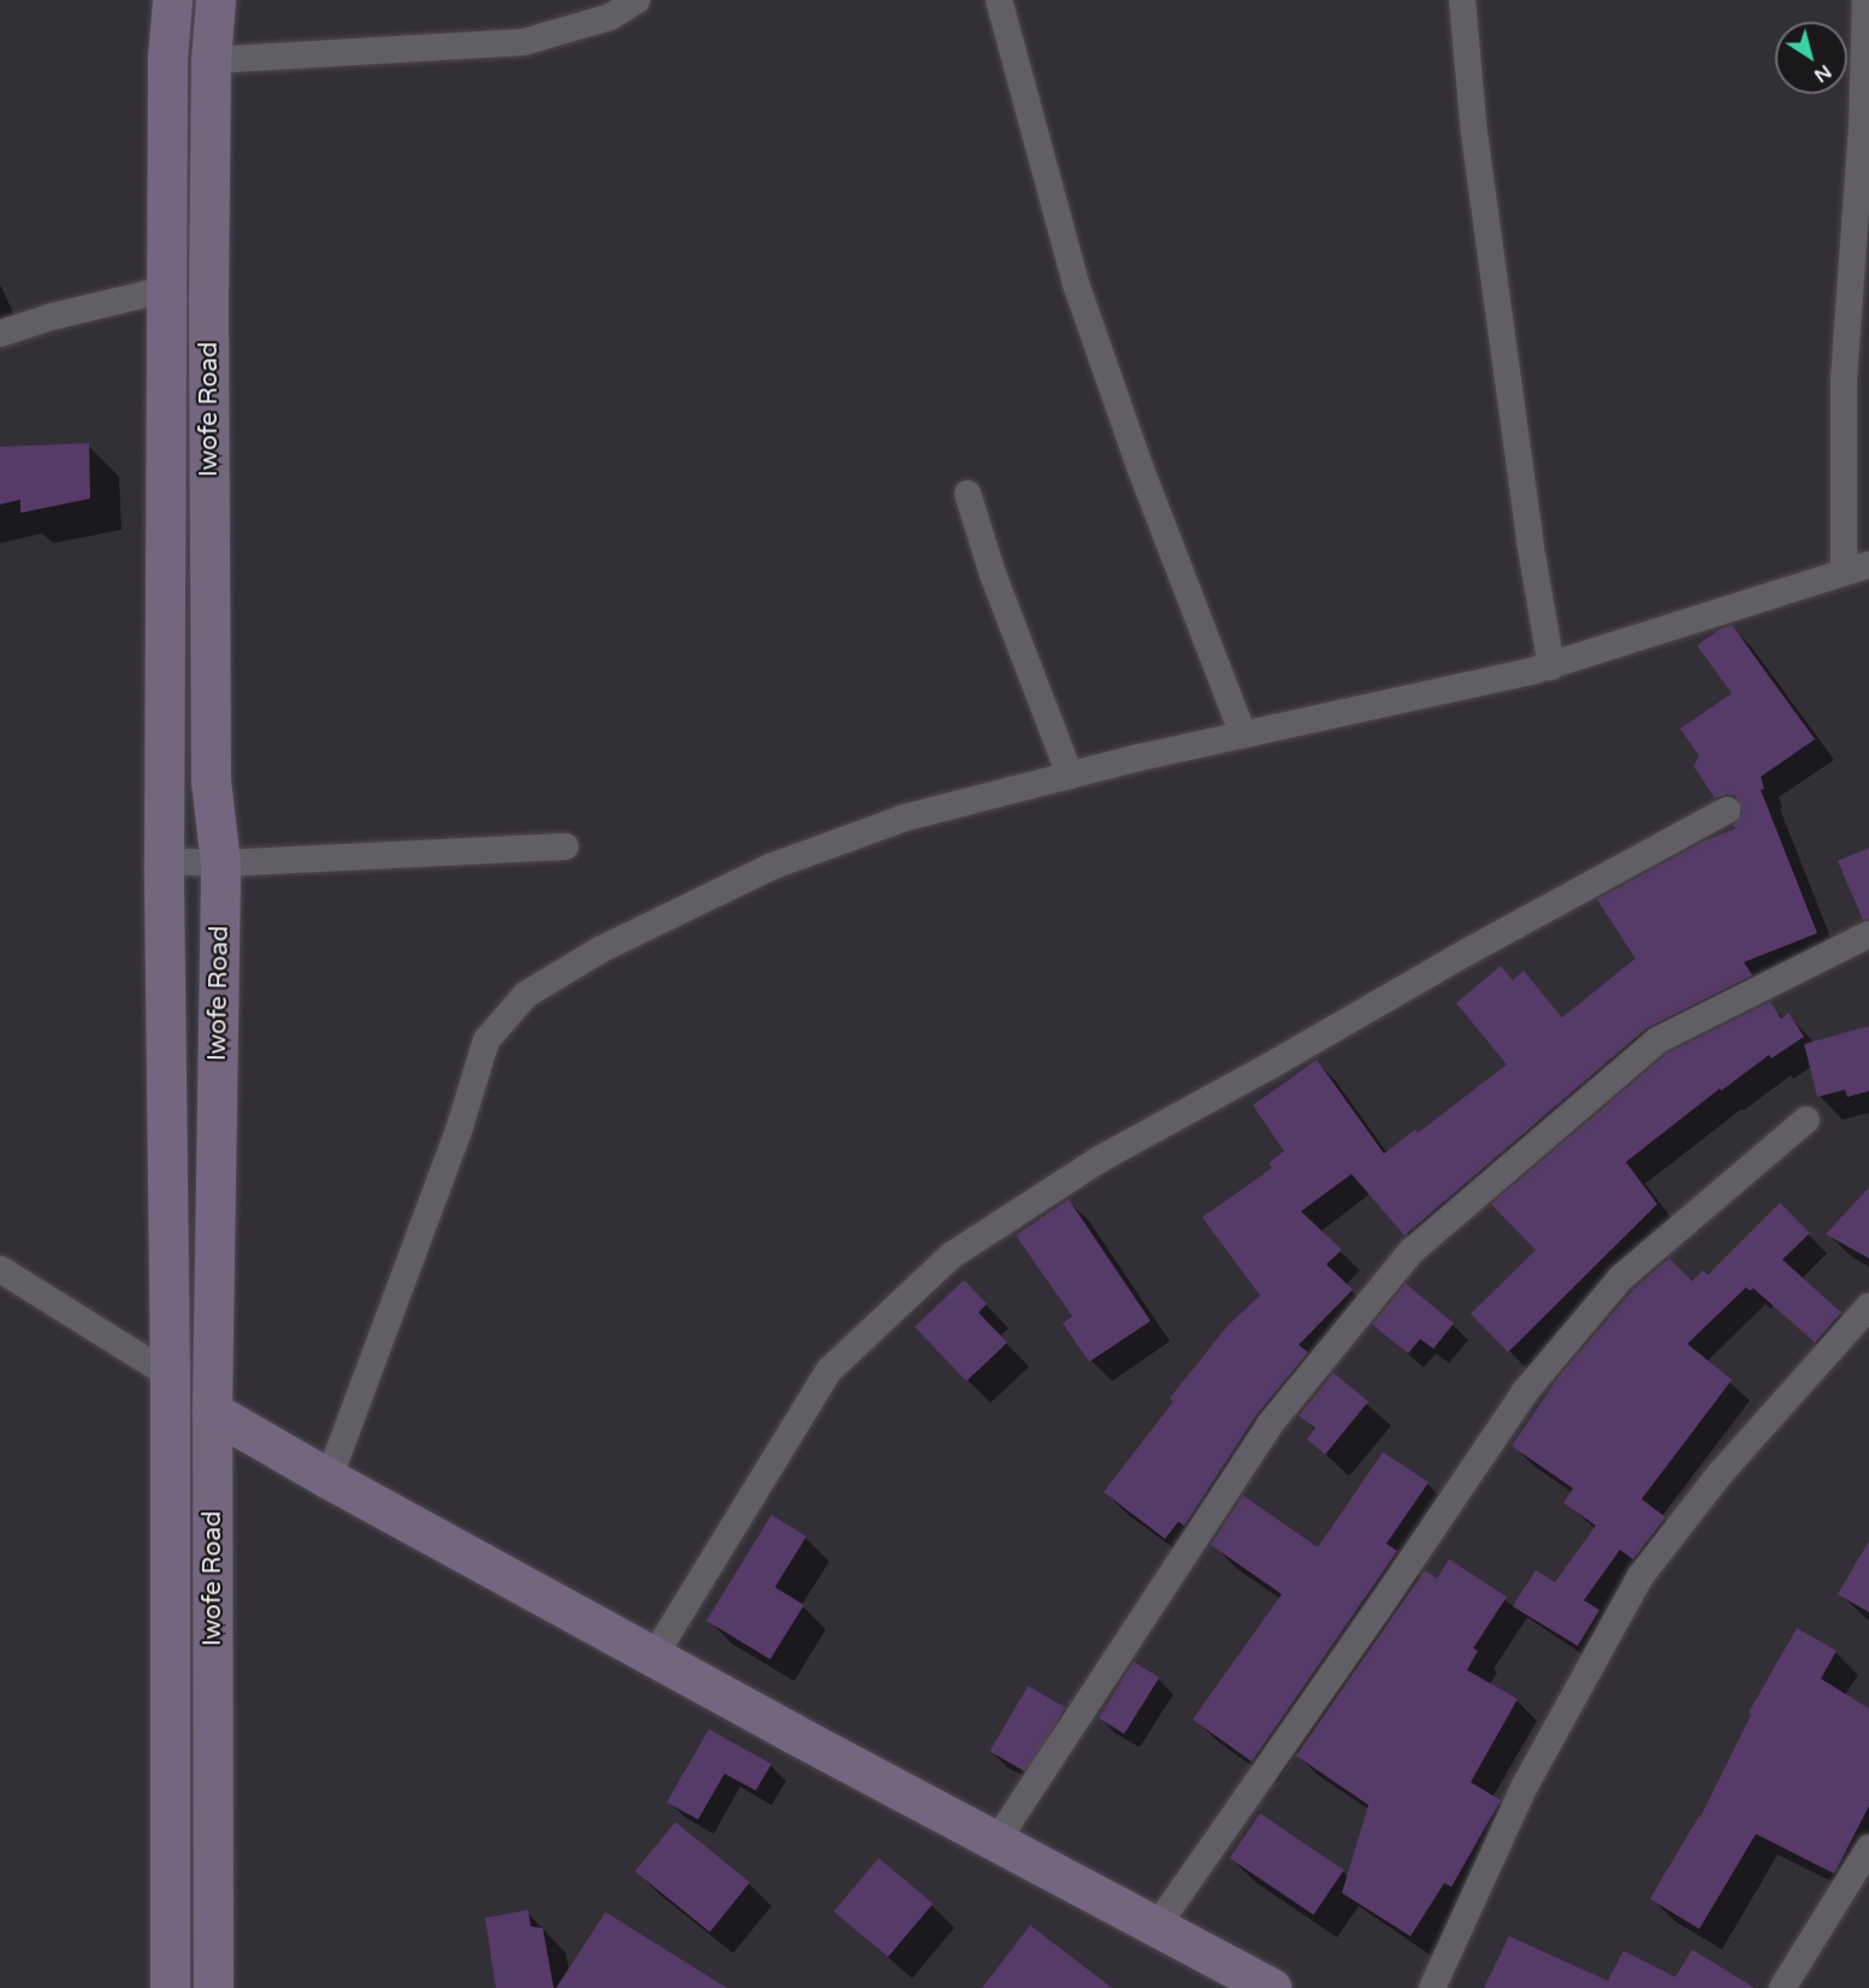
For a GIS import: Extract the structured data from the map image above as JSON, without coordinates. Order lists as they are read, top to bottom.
{
  "streets": {
    "street": ["Iwofe Road"]
  },
  "north": "bottom right"
}
